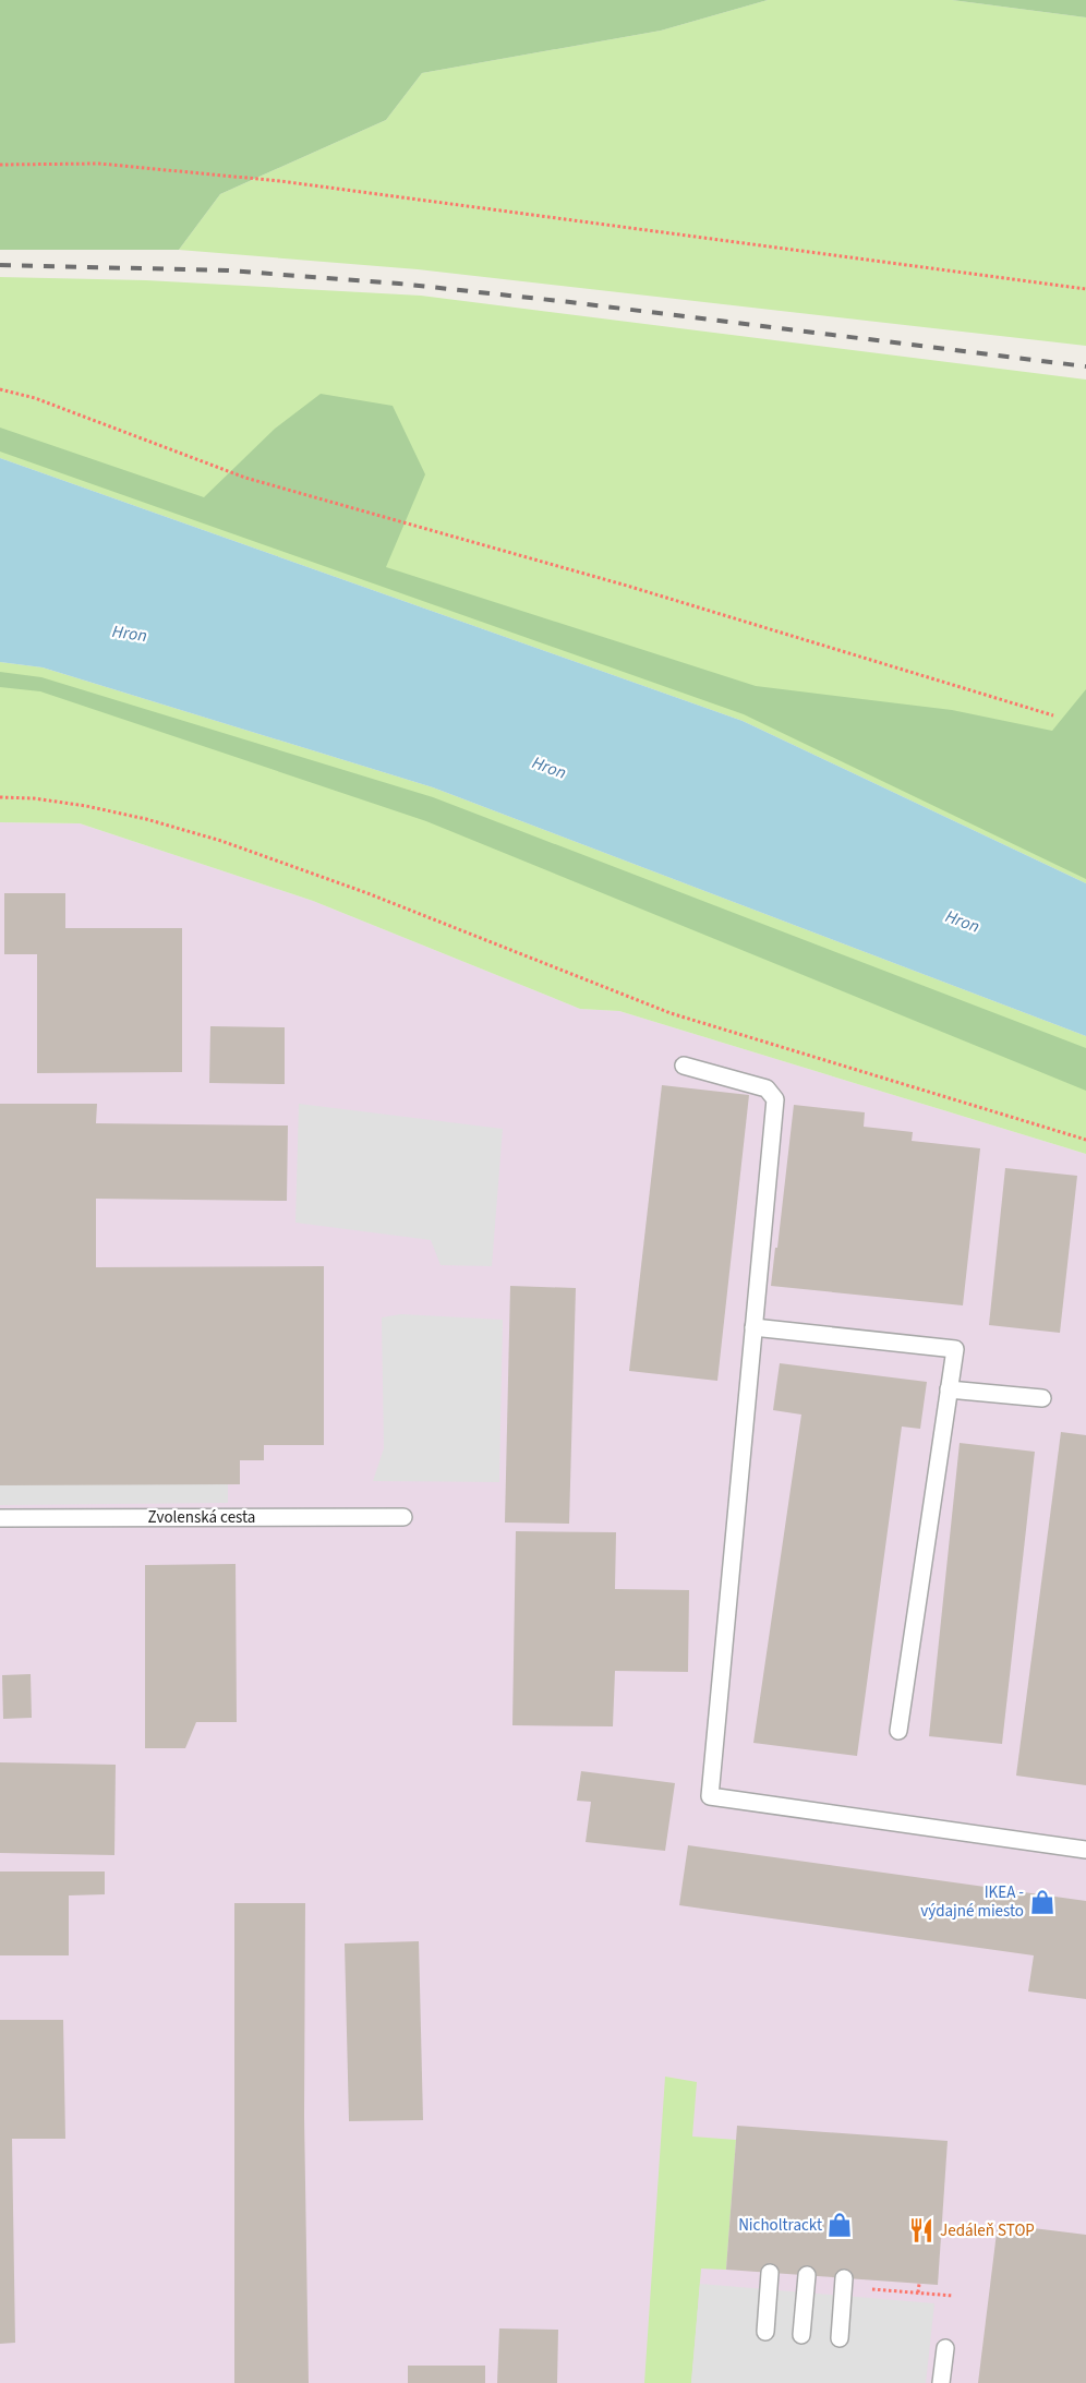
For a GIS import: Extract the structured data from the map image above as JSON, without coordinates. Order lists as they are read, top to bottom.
{
  "streets": {
    "lane": ["Zvolenská cesta"]
  },
  "water": ["Hron"],
  "places": {
    "shop": ["IKEA - výdajné miesto", "Nicholtrackt"],
    "restaurant": ["Jedáleň STOP"]
  }
}
